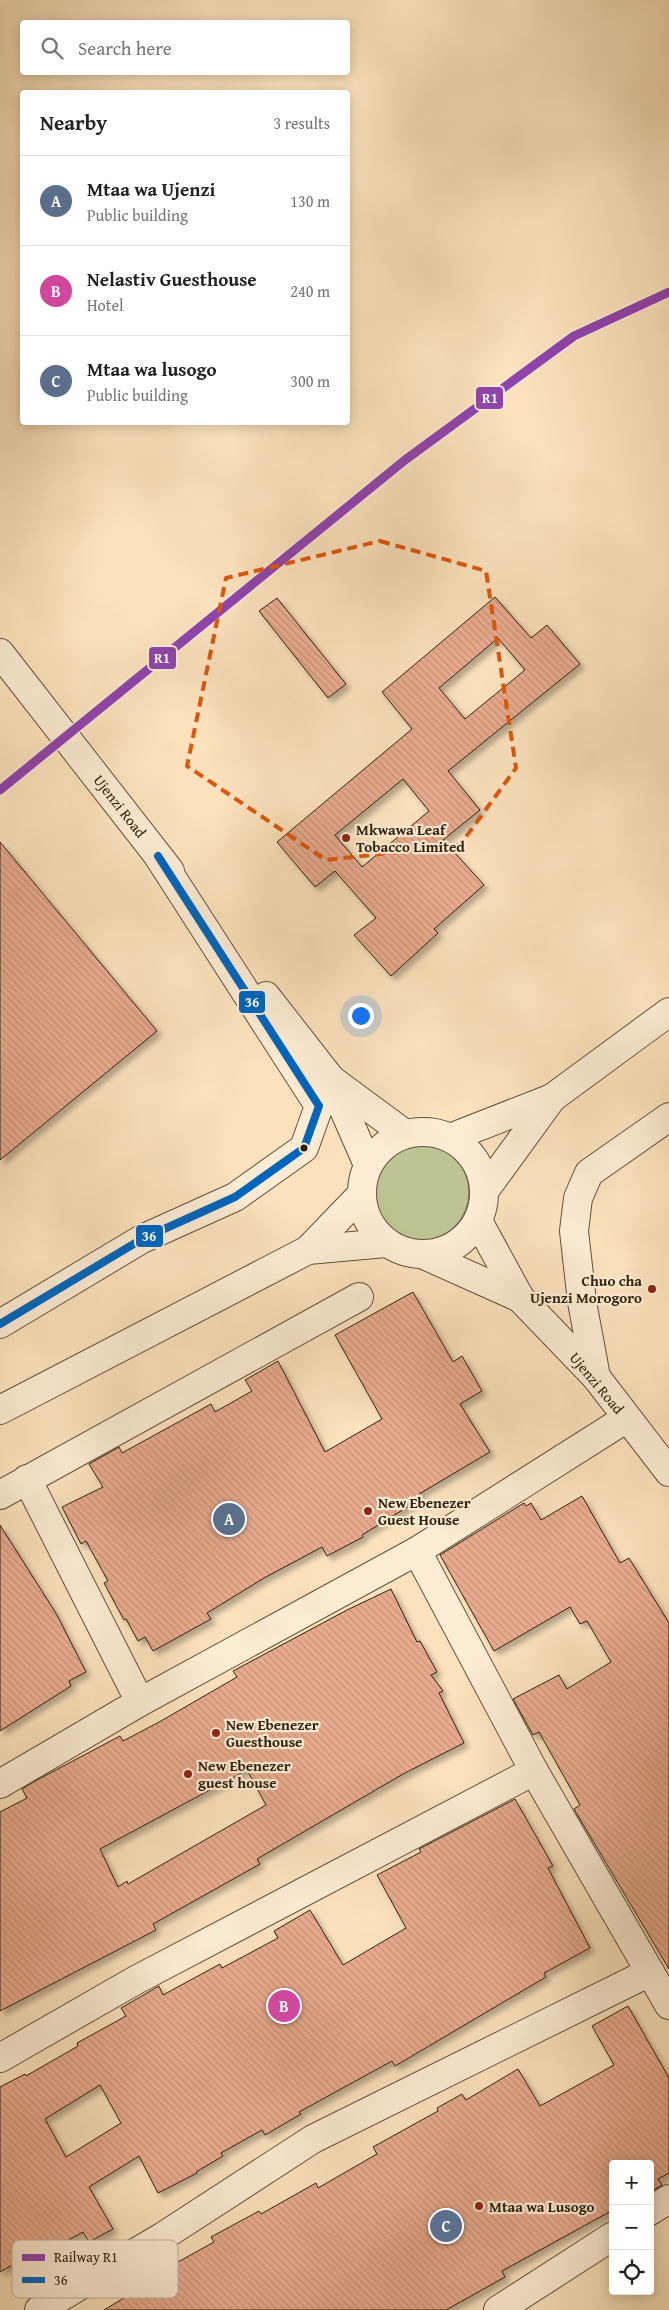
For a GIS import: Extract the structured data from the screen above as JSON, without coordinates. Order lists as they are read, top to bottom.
{
  "streets": {
    "street": ["Ujenzi Road"]
  },
  "places": [
    "Mkwawa Leaf Tobacco Limited",
    "Chuo cha Ujenzi Morogoro",
    "New Ebenezer Guest House",
    "New Ebenezer Guesthouse",
    "New Ebenezer guest house",
    "Mtaa wa Lusogo"
  ],
  "lines": ["rail line R1", "transit line 36"],
  "legend": ["Railway R1", "36"],
  "page": {
    "search": "Search here",
    "heading": ["Nearby", "3 results"],
    "list": [
      {
        "mark": "A",
        "name": "Mtaa wa Ujenzi",
        "note": "Public building",
        "value": "130 m"
      },
      {
        "mark": "B",
        "name": "Nelastiv Guesthouse",
        "note": "Hotel",
        "value": "240 m"
      },
      {
        "mark": "C",
        "name": "Mtaa wa lusogo",
        "note": "Public building",
        "value": "300 m"
      }
    ],
    "pins": ["A", "B", "C"],
    "map_buttons": ["+", "−"]
  }
}
